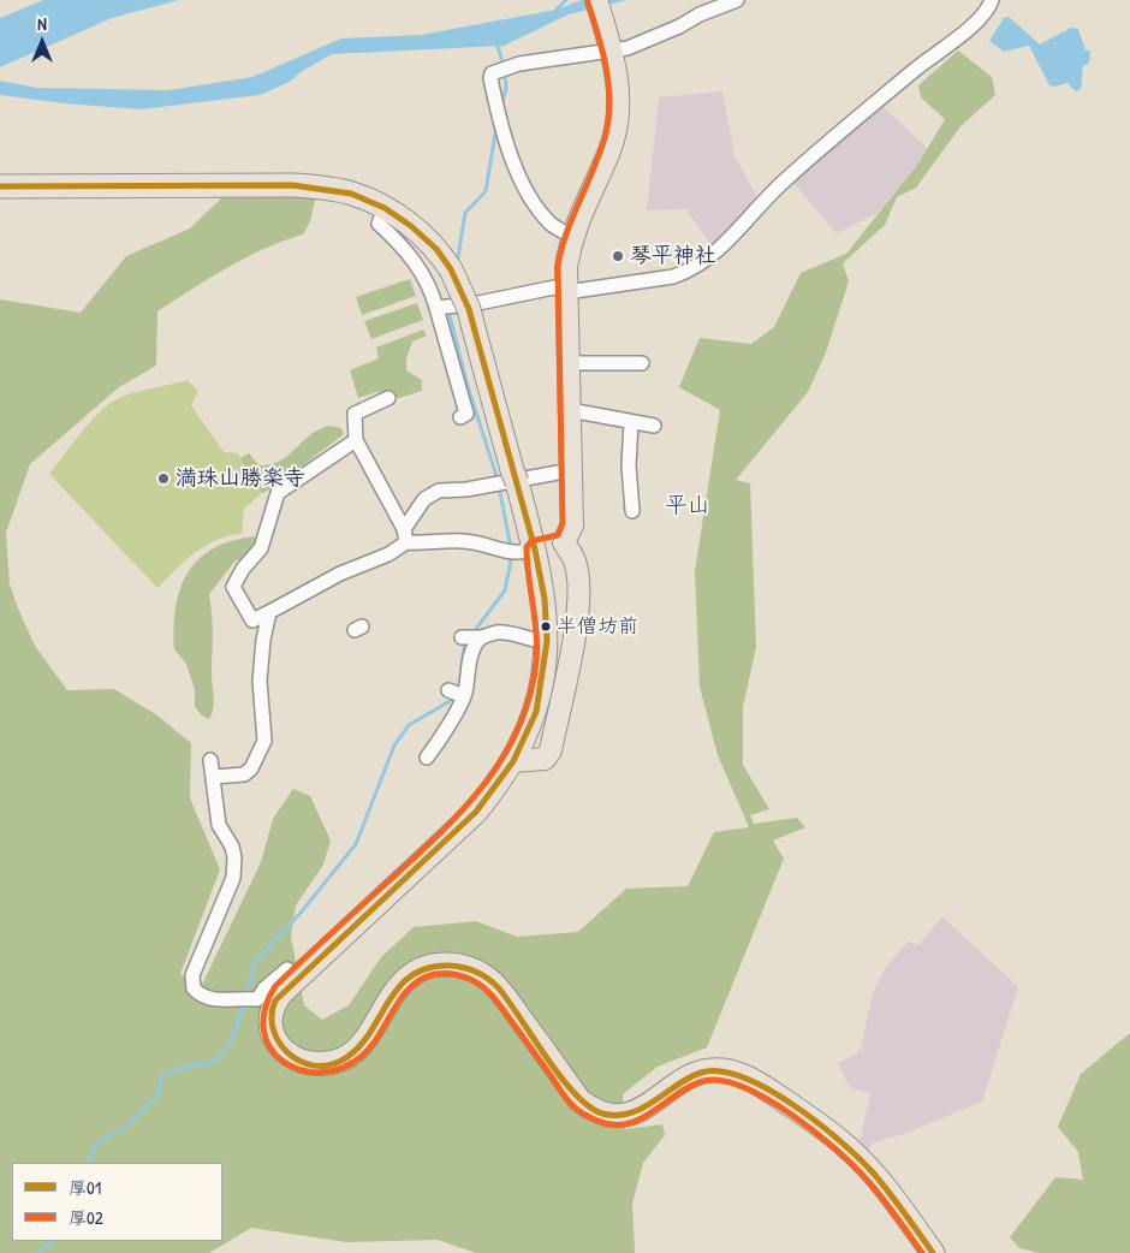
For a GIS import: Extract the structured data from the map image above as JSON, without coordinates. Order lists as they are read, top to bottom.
{
  "districts": ["平山"],
  "places": ["琴平神社", "満珠山勝楽寺", "半僧坊前"],
  "lines": ["transit line 厚02", "transit line 厚01"],
  "legend": ["厚01", "厚02"],
  "north": "top"
}
